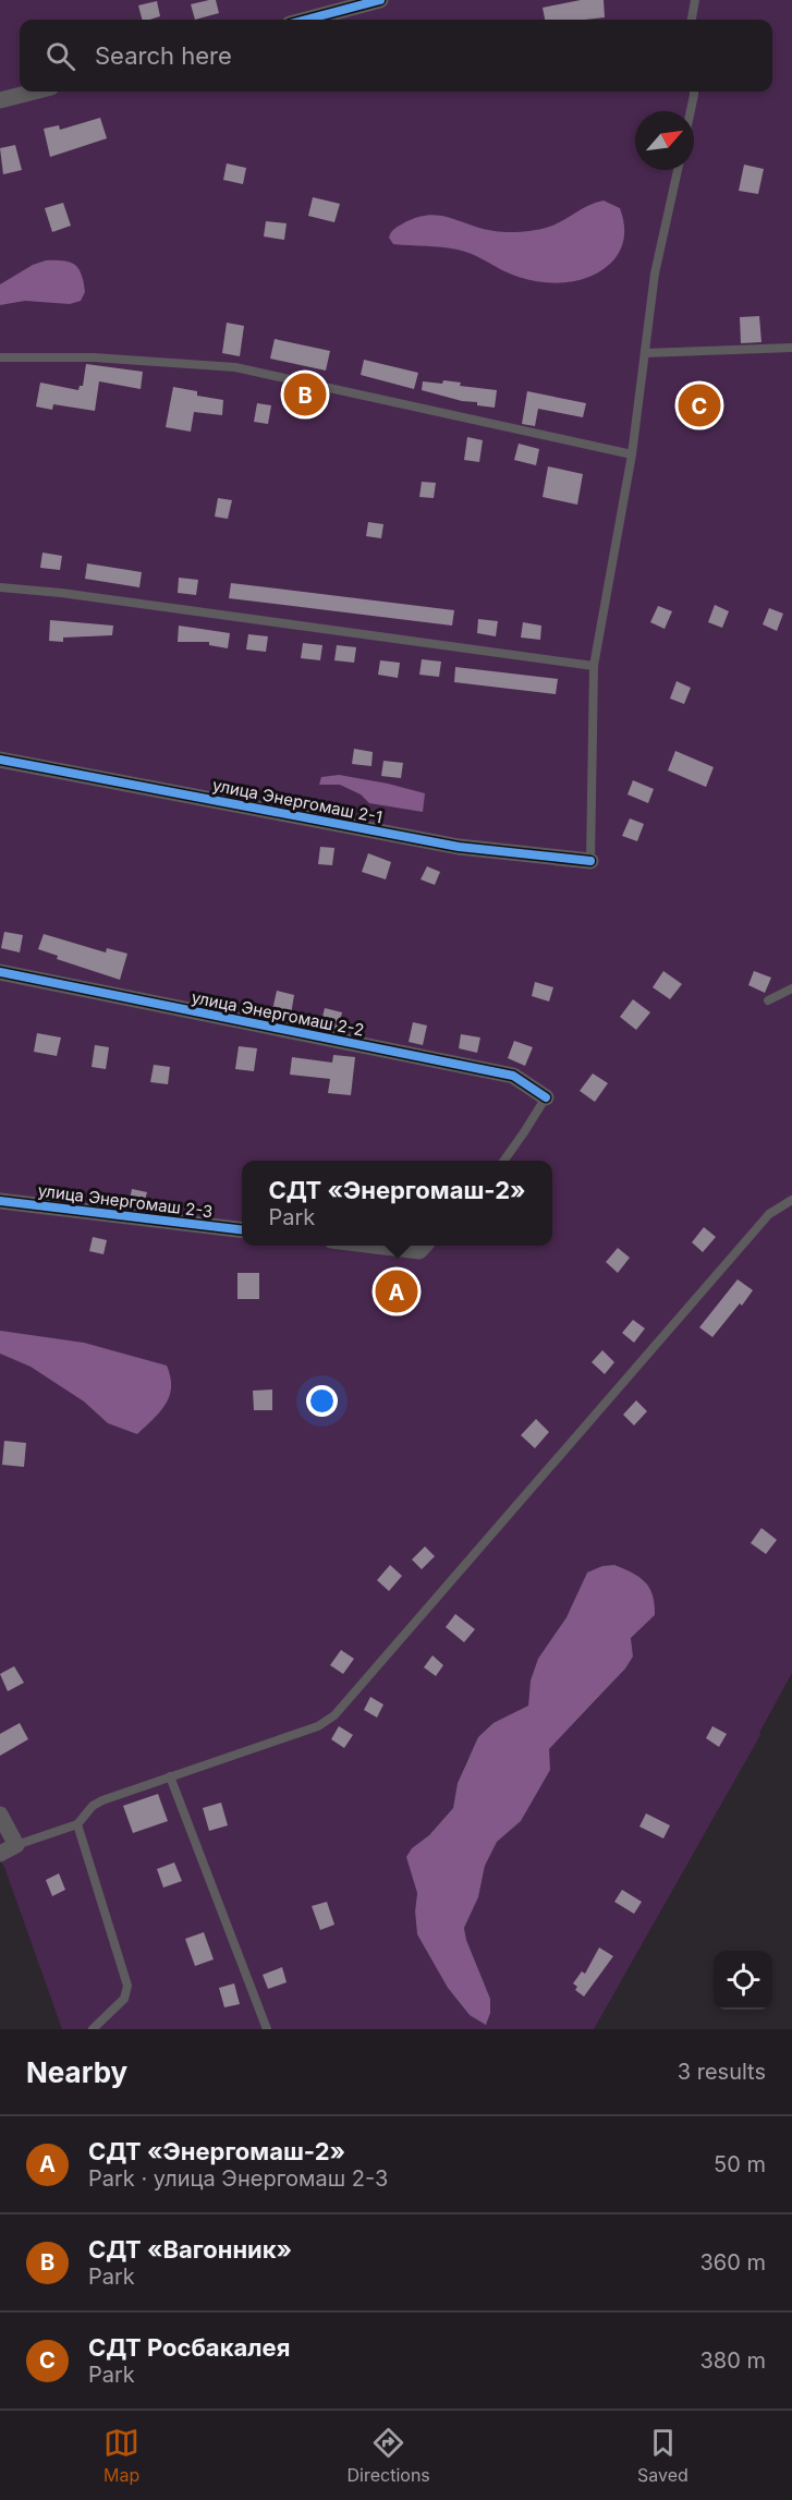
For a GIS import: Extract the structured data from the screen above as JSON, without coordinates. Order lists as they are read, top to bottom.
{
  "streets": {
    "street": ["улица Энергомаш 2-1", "улица Энергомаш 2-2", "улица Энергомаш 2-3"]
  },
  "north": "top right",
  "page": {
    "search": "Search here",
    "pins": ["B", "C", "A"],
    "popup": ["СДТ «Энергомаш-2»", "Park"],
    "heading": ["Nearby", "3 results"],
    "list": [
      {
        "mark": "A",
        "name": "СДТ «Энергомаш-2»",
        "note": "Park · улица Энергомаш 2-3",
        "value": "50 m"
      },
      {
        "mark": "B",
        "name": "СДТ «Вагонник»",
        "note": "Park",
        "value": "360 m"
      },
      {
        "mark": "C",
        "name": "СДТ Росбакалея",
        "note": "Park",
        "value": "380 m"
      }
    ],
    "nav": ["Map", "Directions", "Saved"]
  }
}
